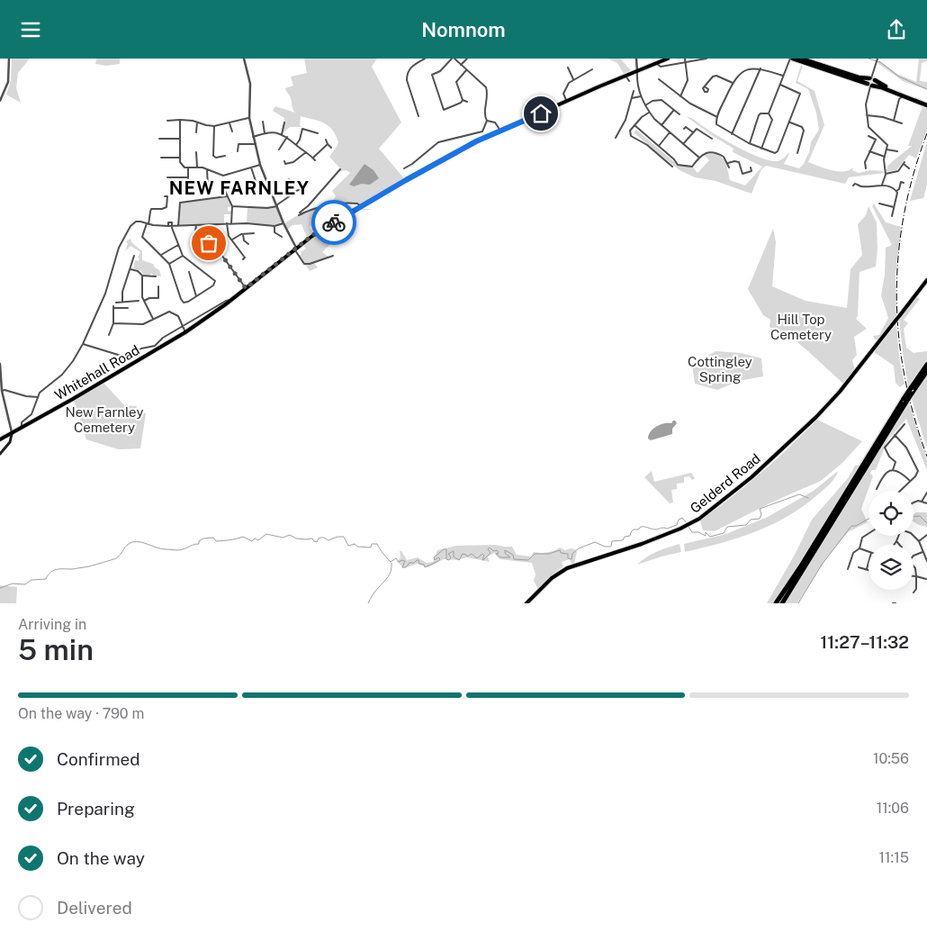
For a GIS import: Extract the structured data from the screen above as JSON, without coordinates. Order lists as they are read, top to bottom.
{
  "streets": {
    "main road": ["Whitehall Road", "Gelderd Road"]
  },
  "districts": ["NEW FARNLEY"],
  "parks": ["Hill Top Cemetery", "Cottingley Spring", "New Farnley Cemetery"],
  "page": {
    "header": "Nomnom",
    "heading": ["5 min", "Arriving in", "11:27–11:32"],
    "bar": "On the way · 790 m",
    "list": [
      ["Confirmed", "10:56"],
      ["Preparing", "11:06"],
      ["On the way", "11:15"],
      "Delivered"
    ]
  }
}
